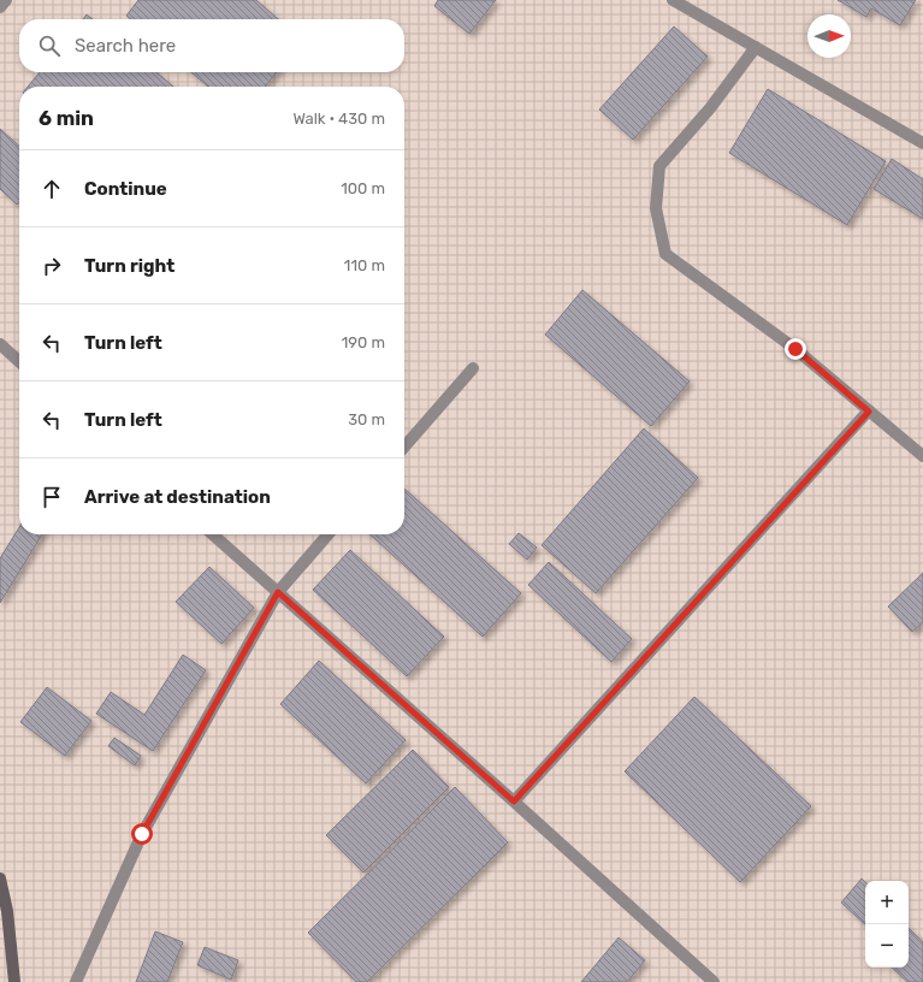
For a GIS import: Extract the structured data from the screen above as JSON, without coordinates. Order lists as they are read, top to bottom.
{
  "north": "right",
  "page": {
    "search": "Search here",
    "heading": ["6 min", "Walk · 430 m"],
    "list": [
      ["Continue", "100 m"],
      ["Turn right", "110 m"],
      ["Turn left", "190 m"],
      ["Turn left", "30 m"],
      "Arrive at destination"
    ],
    "map_buttons": ["+", "−"]
  }
}
